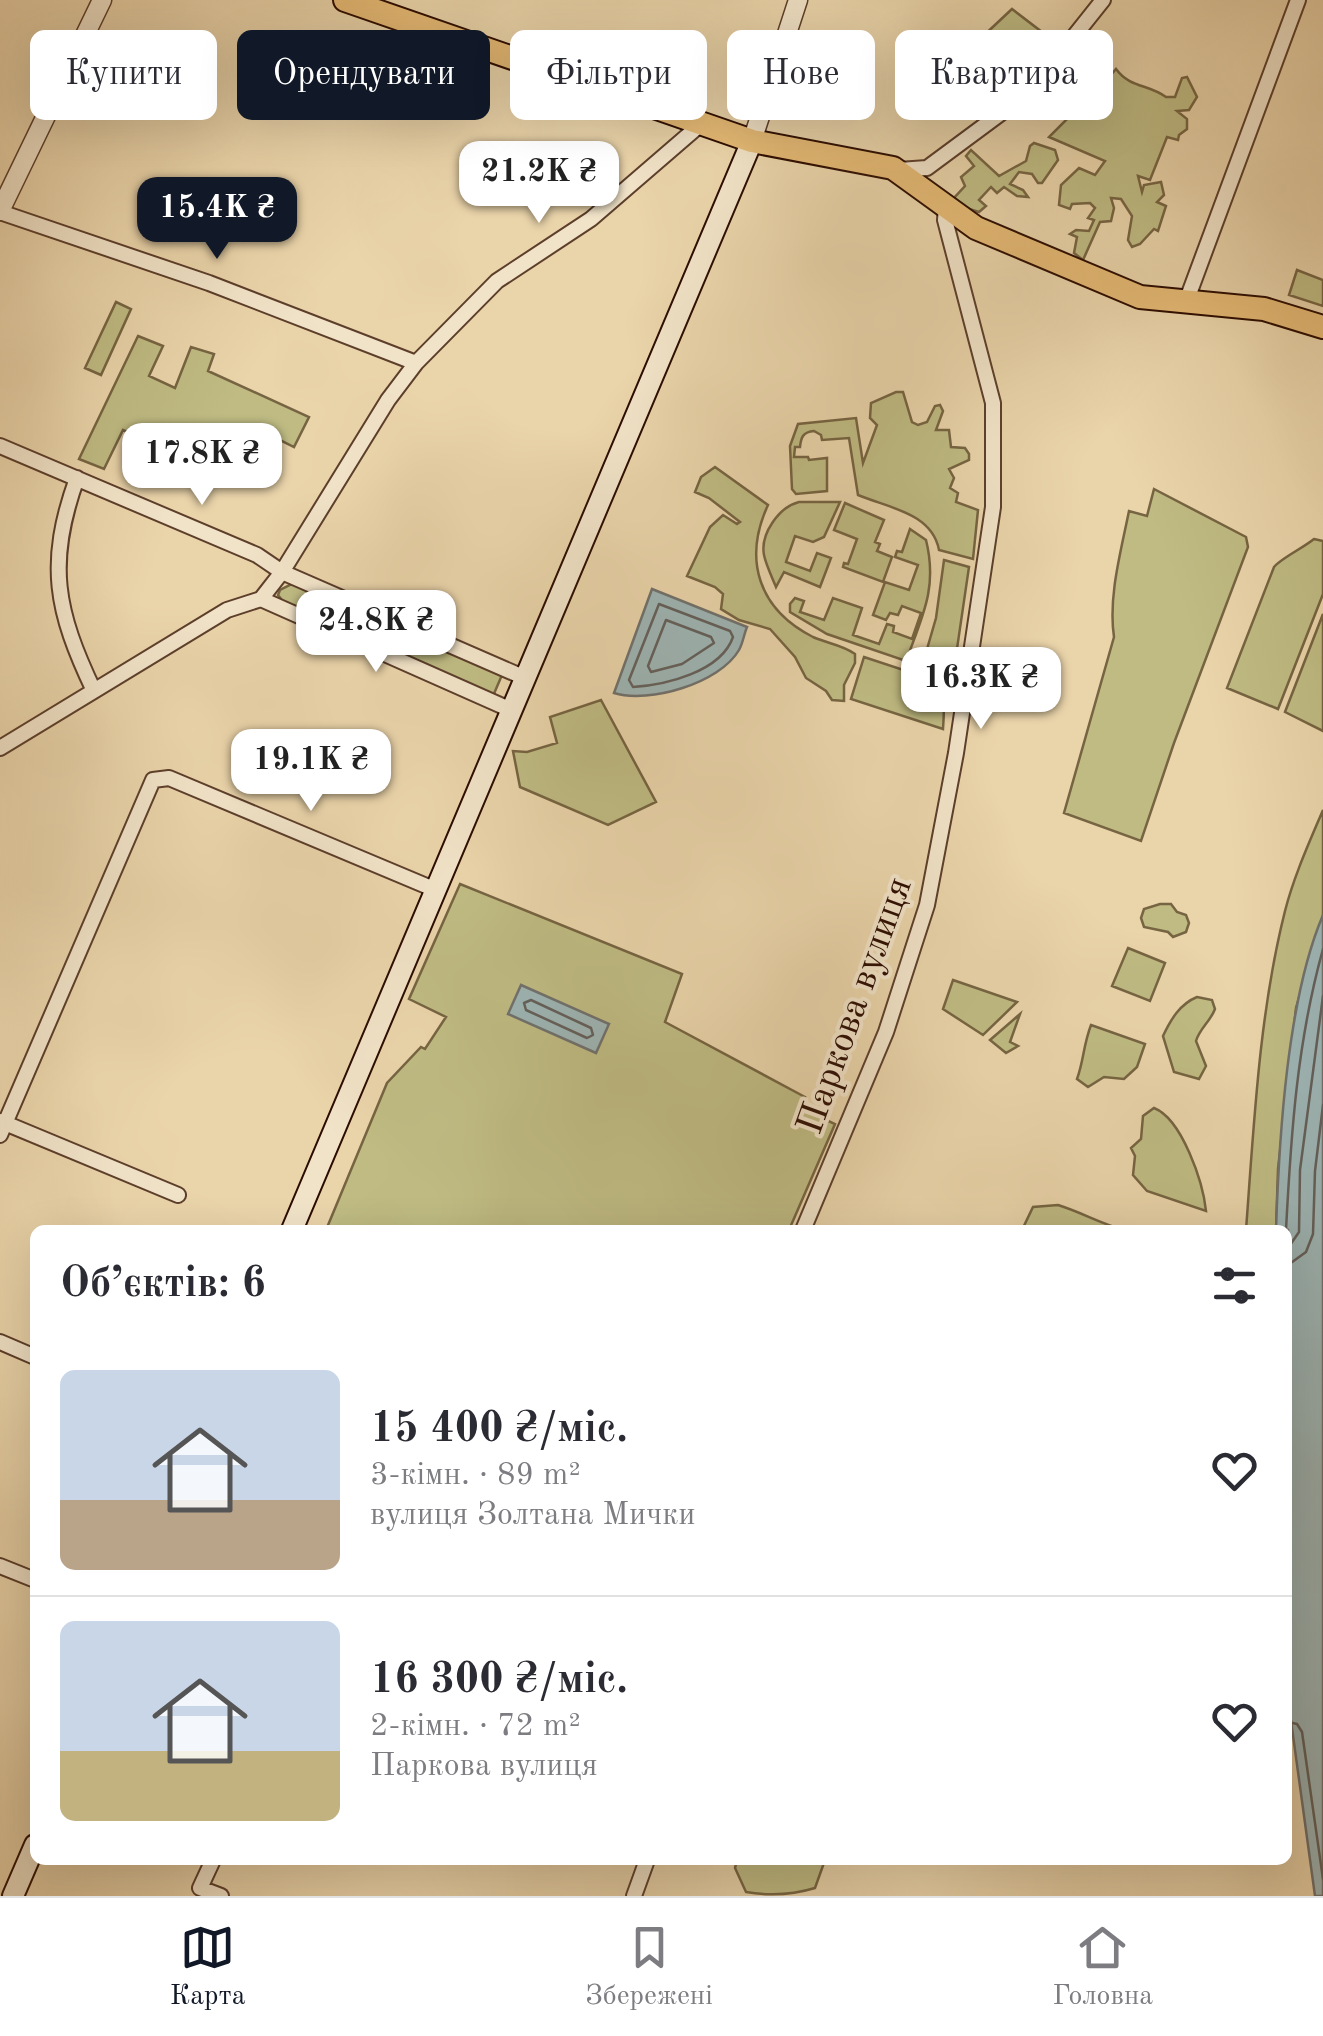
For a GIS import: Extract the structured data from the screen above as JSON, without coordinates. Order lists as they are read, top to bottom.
{
  "streets": {
    "street": ["Паркова вулиця"]
  },
  "page": {
    "chip": [
      "Купити",
      "Орендувати",
      "Фільтри",
      "Нове",
      "Квартира"
    ],
    "price": [
      "21.2K ₴",
      "15.4K ₴",
      "17.8K ₴",
      "24.8K ₴",
      "16.3K ₴",
      "19.1K ₴"
    ],
    "heading": "Об’єктів: 6",
    "list": [
      {
        "name": "15 400 ₴/міс.",
        "note": "3-кімн. · 89 m² · вулиця Золтана Мички"
      },
      {
        "name": "16 300 ₴/міс.",
        "note": "2-кімн. · 72 m² · Паркова вулиця"
      }
    ],
    "tabs": ["Карта", "Збережені", "Головна"]
  }
}
